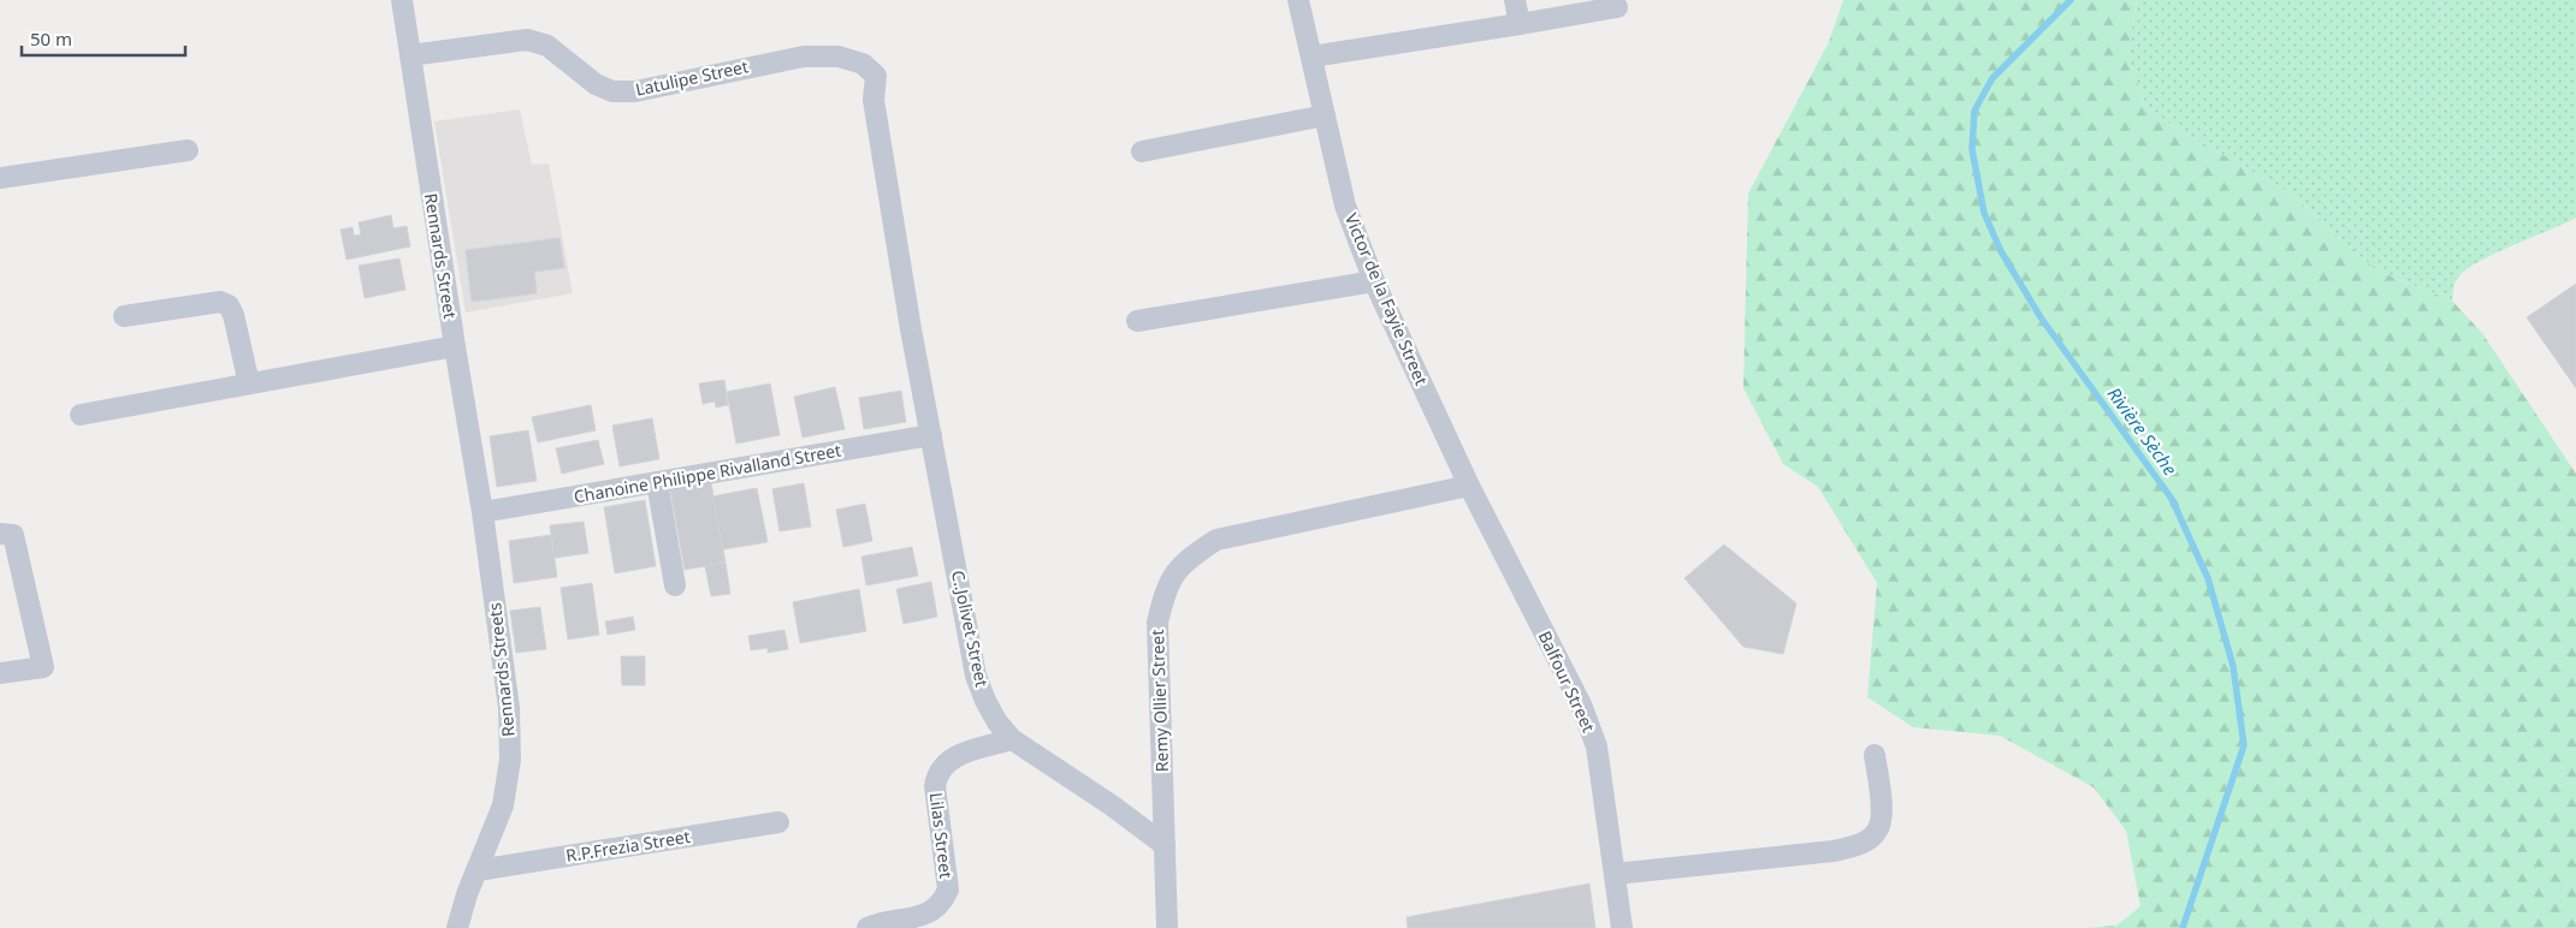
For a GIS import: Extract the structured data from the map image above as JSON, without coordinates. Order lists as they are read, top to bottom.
{
  "streets": {
    "street": [
      "Latulipe Street",
      "Rennards Street",
      "Victor de la Fayie Street",
      "Chanoine Philippe Rivalland Street",
      "C..Jolivet Street",
      "Rennards Streets",
      "Balfour Street",
      "Remy Ollier Street",
      "Lilas Street",
      "R.P.Frezia Street"
    ]
  },
  "crossings": [
    ["Latulipe Street", "Rennards Street"],
    ["Latulipe Street", "C..Jolivet Street"],
    ["Rennards Street", "Chanoine Philippe Rivalland Street"],
    ["Rennards Street", "Rennards Streets"],
    ["Victor de la Fayie Street", "Balfour Street"],
    ["Victor de la Fayie Street", "Remy Ollier Street"],
    ["Chanoine Philippe Rivalland Street", "C..Jolivet Street"],
    ["Chanoine Philippe Rivalland Street", "Rennards Streets"],
    ["C..Jolivet Street", "Remy Ollier Street"],
    ["C..Jolivet Street", "Lilas Street"],
    ["Rennards Streets", "R.P.Frezia Street"],
    ["Balfour Street", "Remy Ollier Street"]
  ],
  "water": ["Rivière Sèche"],
  "scale_bar": "50 m"
}
